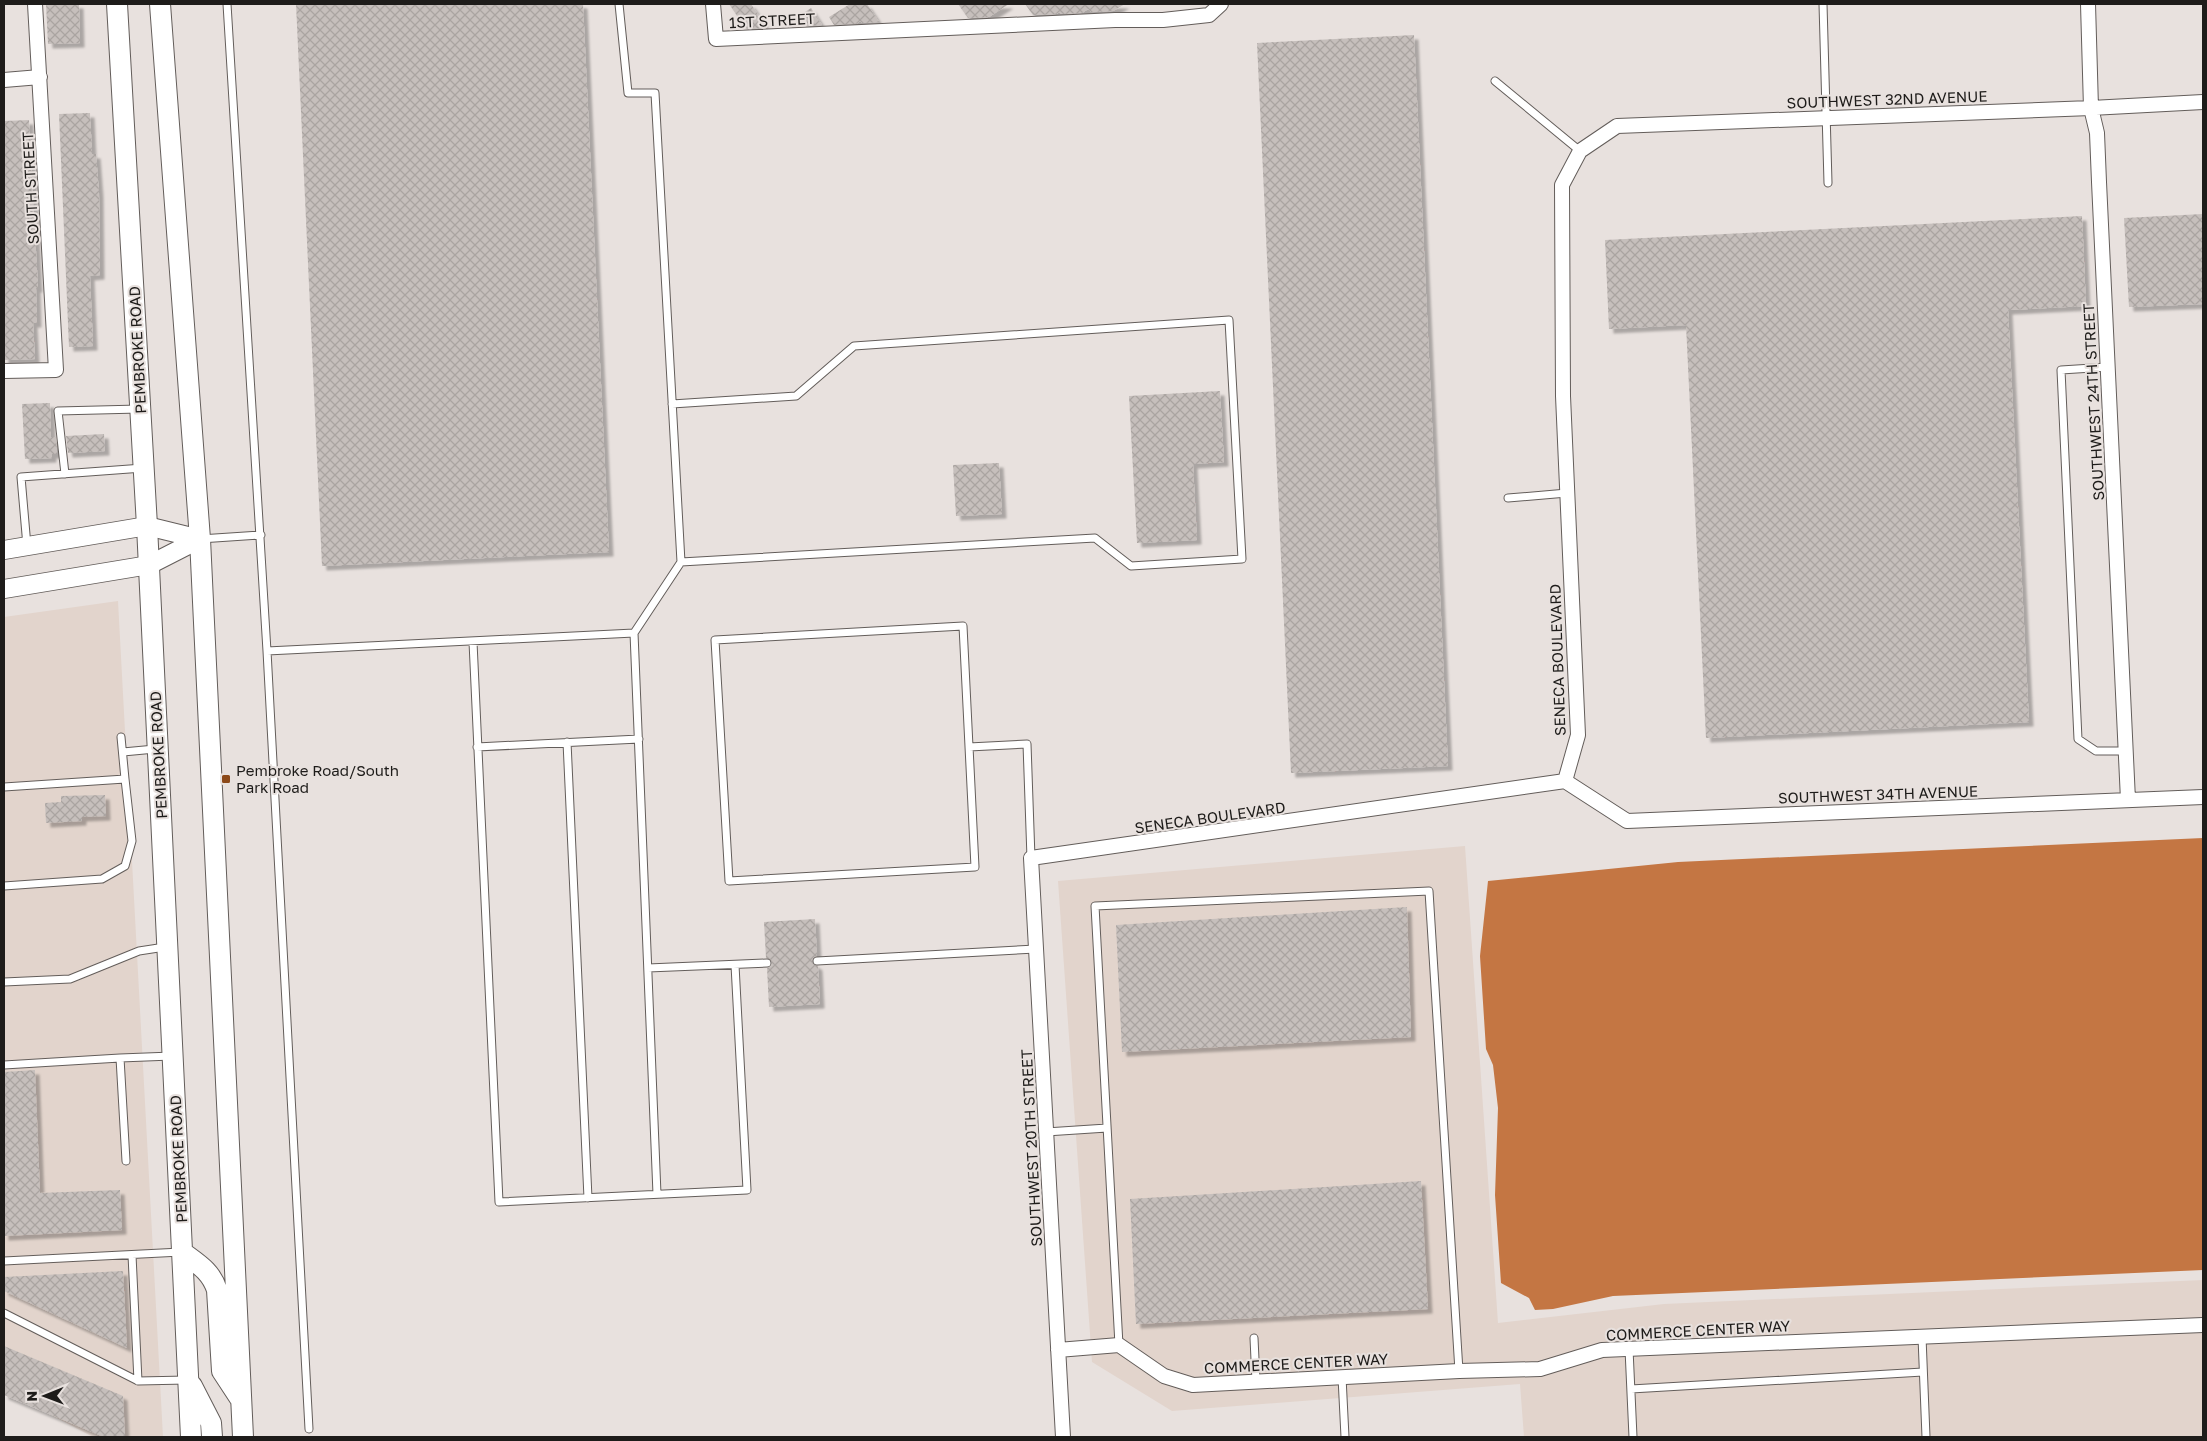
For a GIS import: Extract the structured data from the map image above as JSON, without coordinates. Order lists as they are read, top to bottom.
{
  "streets": {
    "main road": ["PEMBROKE ROAD"],
    "street": [
      "1ST STREET",
      "SOUTHWEST 32ND AVENUE",
      "SOUTH STREET",
      "SOUTHWEST 24TH STREET",
      "SENECA BOULEVARD",
      "SOUTHWEST 34TH AVENUE",
      "SOUTHWEST 20TH STREET",
      "COMMERCE CENTER WAY"
    ]
  },
  "crossings": [
    ["SOUTHWEST 32ND AVENUE", "SOUTHWEST 24TH STREET"],
    ["SOUTHWEST 32ND AVENUE", "SENECA BOULEVARD"],
    ["SOUTHWEST 24TH STREET", "SOUTHWEST 34TH AVENUE"],
    ["SENECA BOULEVARD", "SOUTHWEST 34TH AVENUE"],
    ["SENECA BOULEVARD", "SOUTHWEST 20TH STREET"]
  ],
  "places": {
    "transit": ["Pembroke Road/South Park Road"]
  },
  "north": "left"
}
